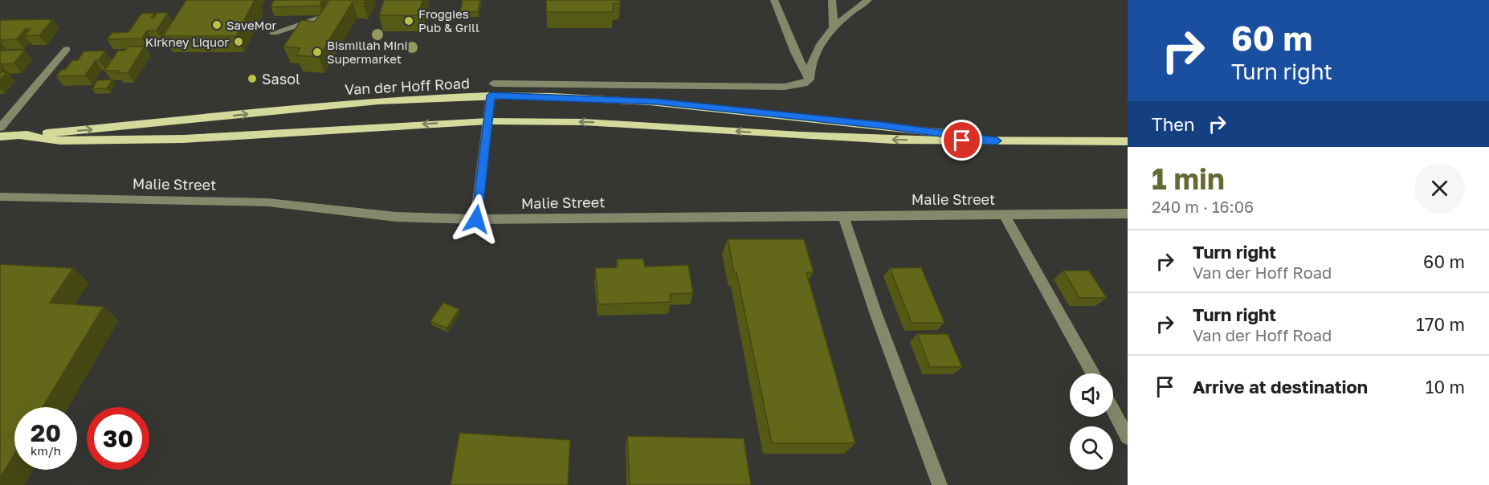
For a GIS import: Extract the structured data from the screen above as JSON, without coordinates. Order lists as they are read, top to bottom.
{
  "streets": {
    "main road": ["Van der Hoff Road"],
    "street": ["Malie Street"]
  },
  "places": [
    "Froggies Pub & Grill",
    "SaveMor",
    "Kirkney Liquor",
    "Bismillah Mini Supermarket",
    "Sasol"
  ],
  "page": {
    "turn": ["60 m", "Turn right"],
    "then": "Then",
    "heading": ["1 min", "240 m · 16:06"],
    "list": [
      {
        "name": "Turn right",
        "note": "Van der Hoff Road",
        "value": "60 m"
      },
      {
        "name": "Turn right",
        "note": "Van der Hoff Road",
        "value": "170 m"
      },
      {
        "name": "Arrive at destination",
        "value": "10 m"
      }
    ],
    "speed": "20 km/h",
    "limit": "30"
  }
}
